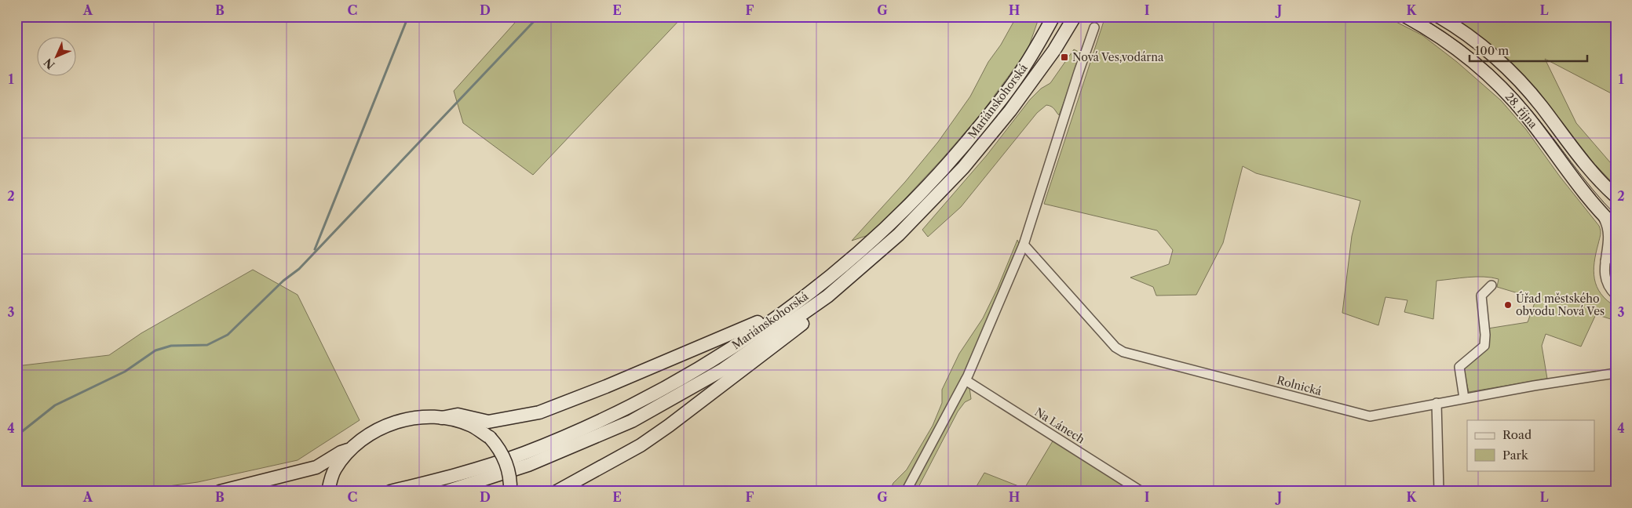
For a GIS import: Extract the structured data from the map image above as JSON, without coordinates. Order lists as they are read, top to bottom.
{
  "streets": {
    "main road": ["Mariánskohorská", "28. října"],
    "street": ["Rolnická", "Na Lánech"]
  },
  "places": {
    "transit": ["Nová Ves,vodárna"],
    "other": ["Úřad městského obvodu Nová Ves"]
  },
  "legend": ["Road", "Park"],
  "scale_bar": "100 m",
  "north": "bottom left",
  "grid": {
    "columns": [
      "A",
      "B",
      "C",
      "D",
      "E",
      "F",
      "G",
      "H",
      "I",
      "J",
      "K",
      "L"
    ],
    "rows": [
      "1",
      "2",
      "3",
      "4"
    ]
  }
}
